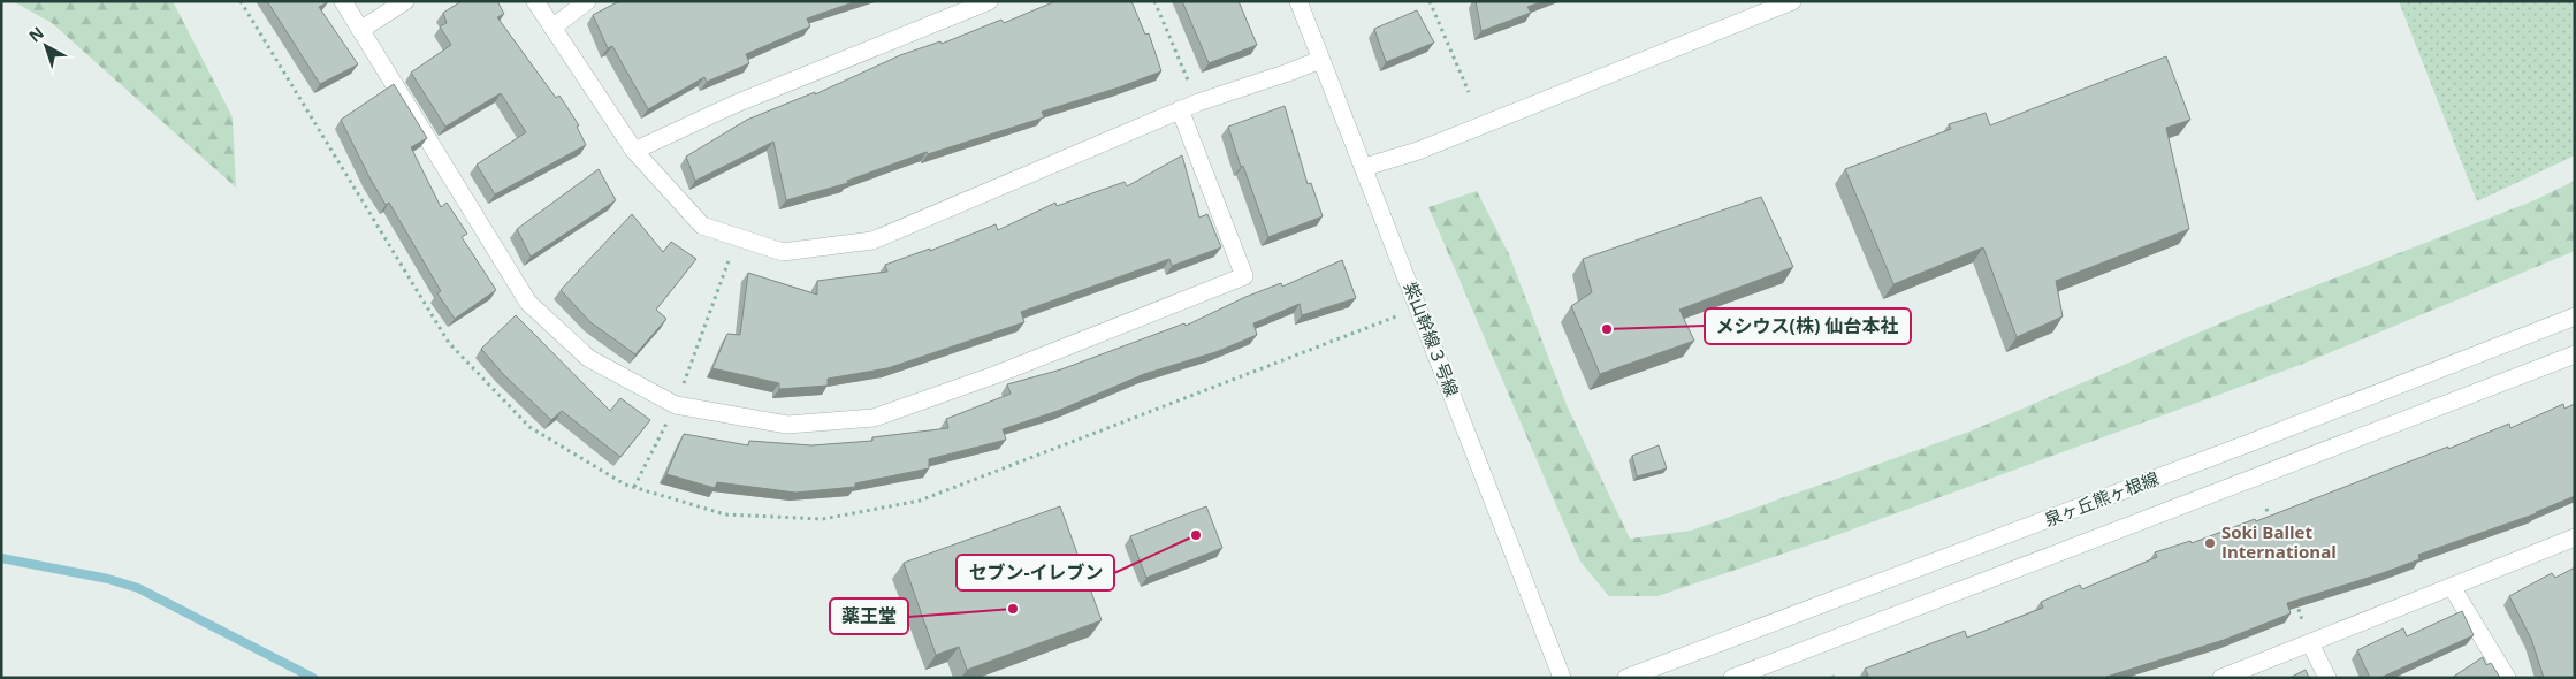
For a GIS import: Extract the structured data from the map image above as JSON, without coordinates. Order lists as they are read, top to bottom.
{
  "streets": {
    "street": ["紫山幹線３号線", "泉ヶ丘熊ヶ根線"]
  },
  "places": [
    "メシウス(株) 仙台本社",
    "セブン-イレブン",
    "Soki Ballet International",
    "薬王堂"
  ],
  "north": "top left"
}
